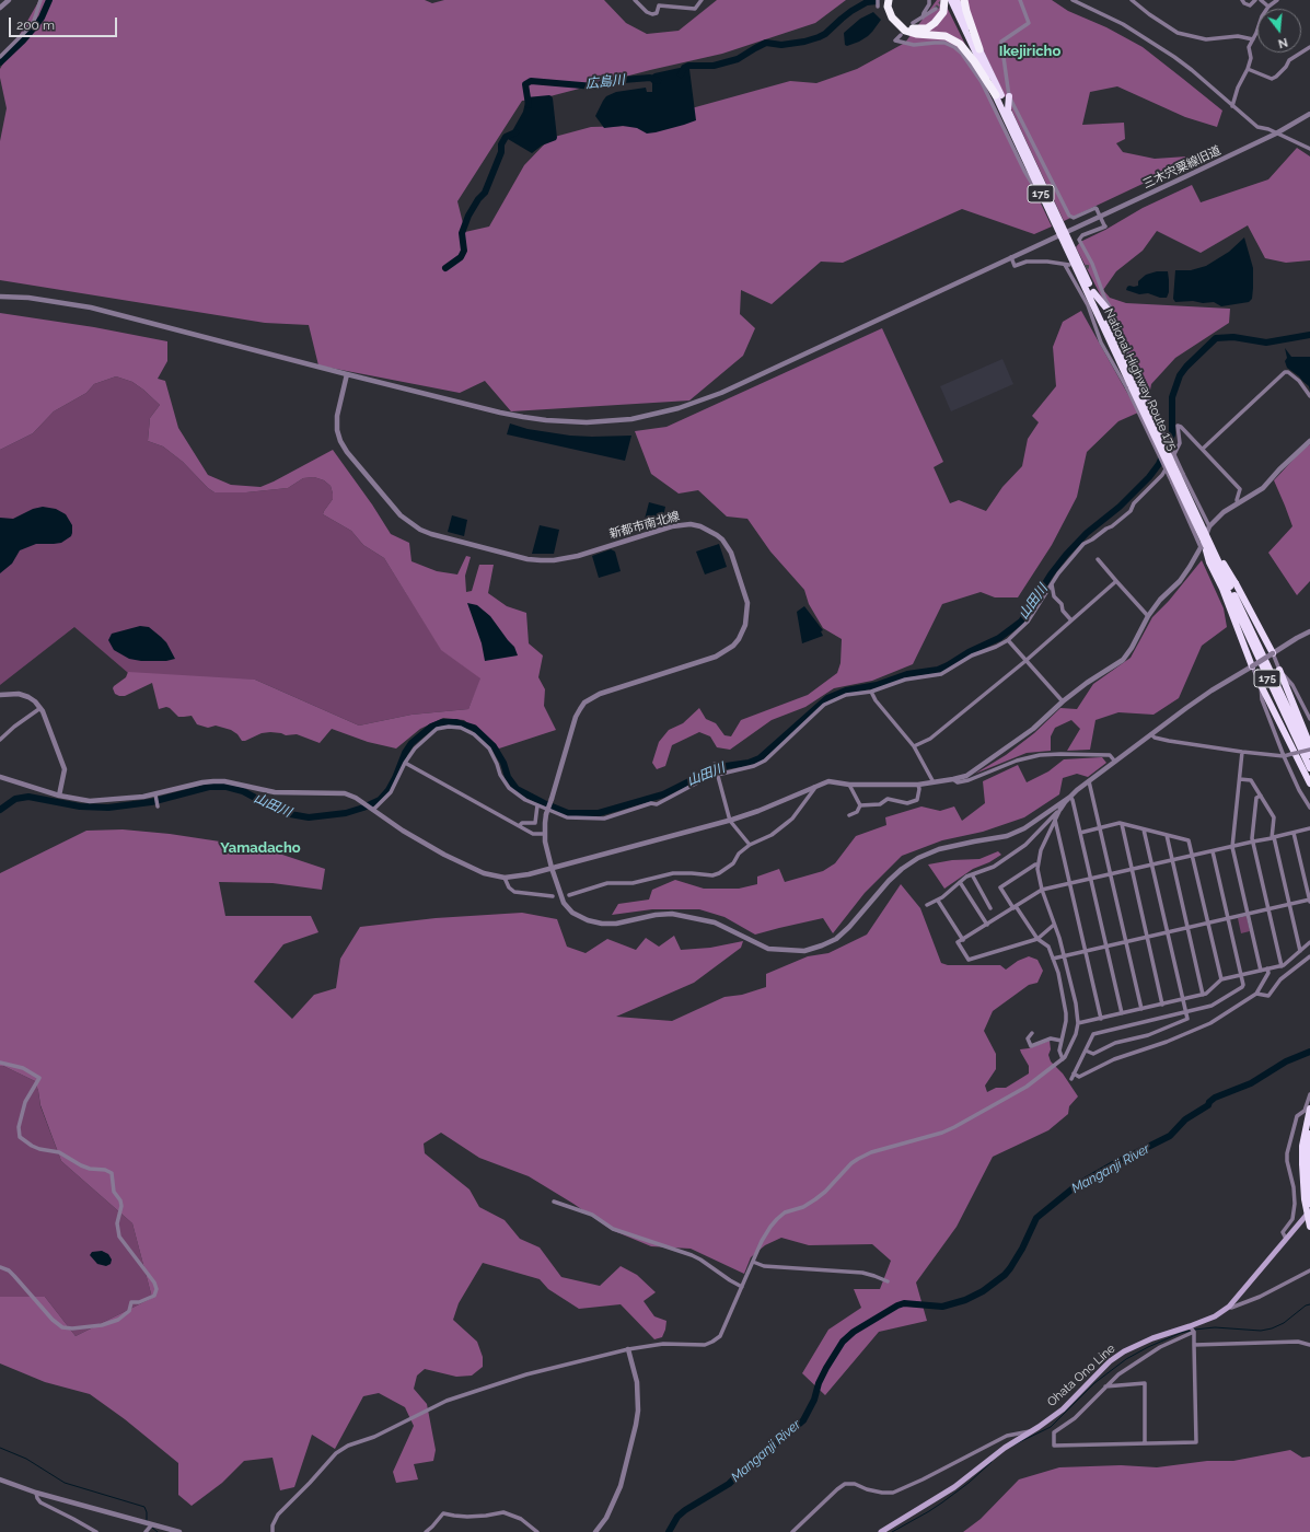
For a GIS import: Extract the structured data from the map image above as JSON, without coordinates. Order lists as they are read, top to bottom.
{
  "streets": {
    "highway": ["175", "National Highway Route 175"],
    "main road": ["Ohata Ono Line"],
    "street": ["三木宍粟線旧道", "新都市南北線"]
  },
  "crossings": [
    ["三木宍粟線旧道", "National Highway Route 175"],
    ["三木宍粟線旧道", "新都市南北線"]
  ],
  "districts": ["Ikejiricho", "Yamadacho"],
  "water": ["広島川", "山田川", "Manganji River"],
  "scale_bar": "200 m",
  "north": "bottom"
}
